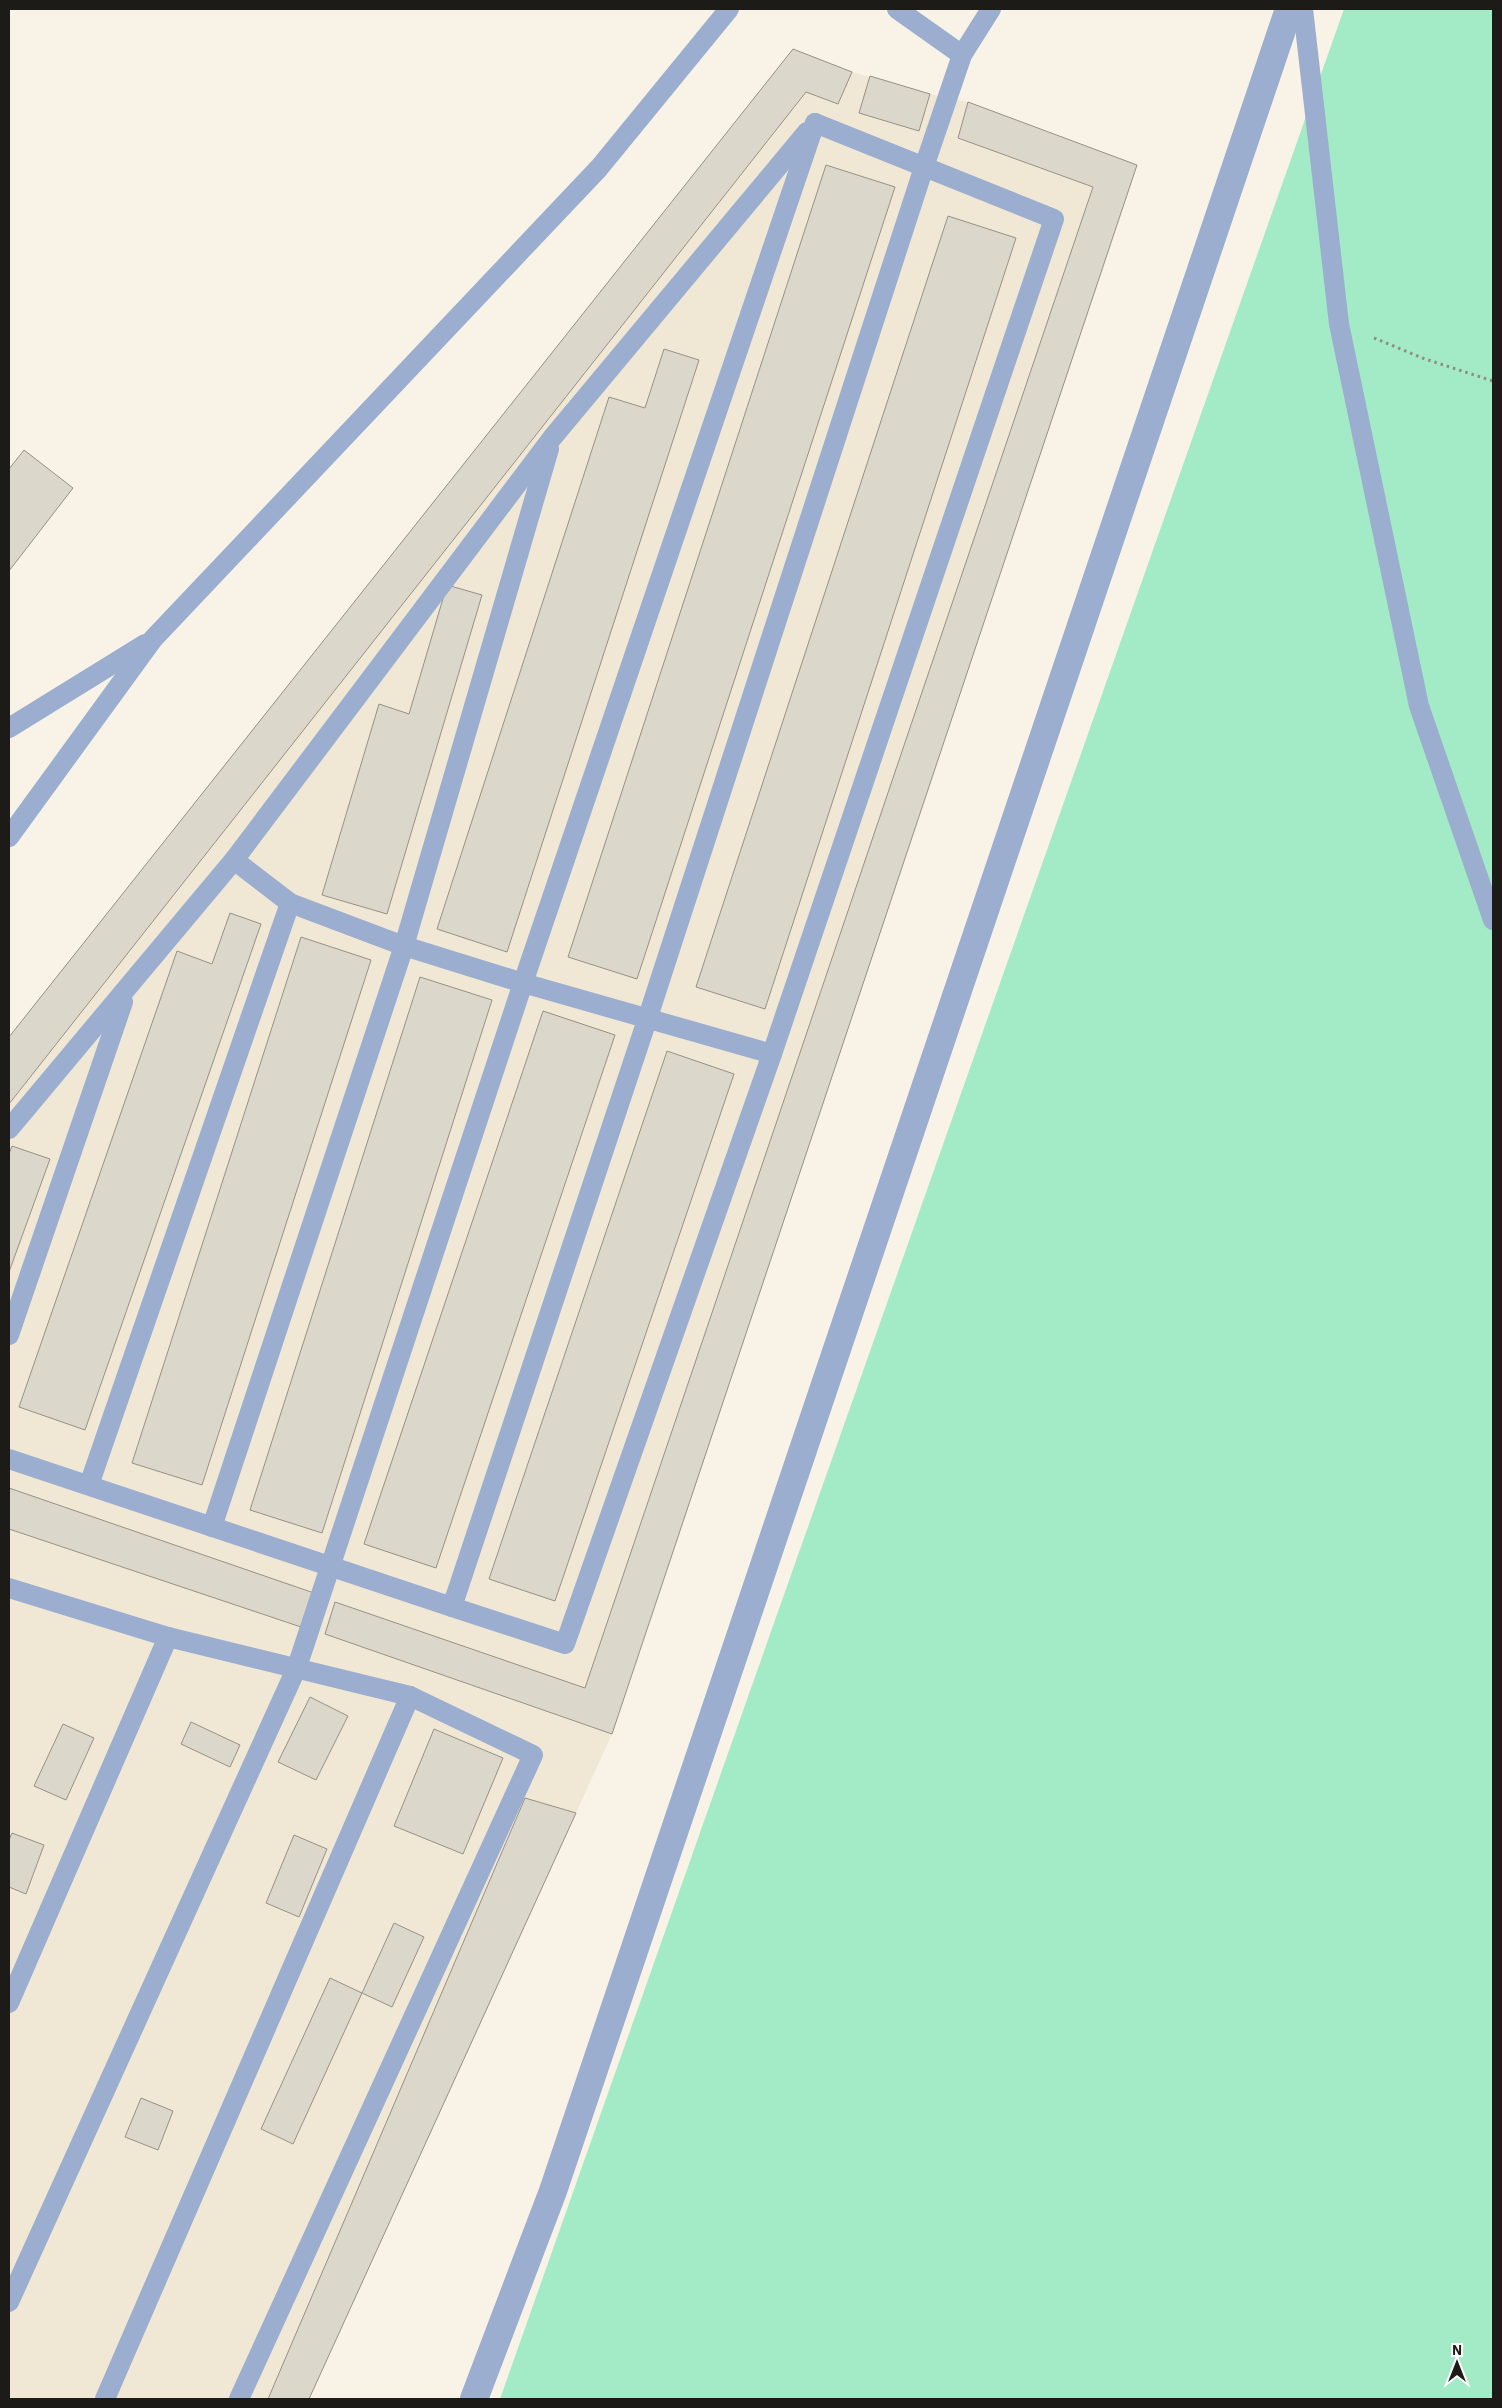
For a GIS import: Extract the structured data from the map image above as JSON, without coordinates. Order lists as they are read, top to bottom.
{
  "north": "top"
}
